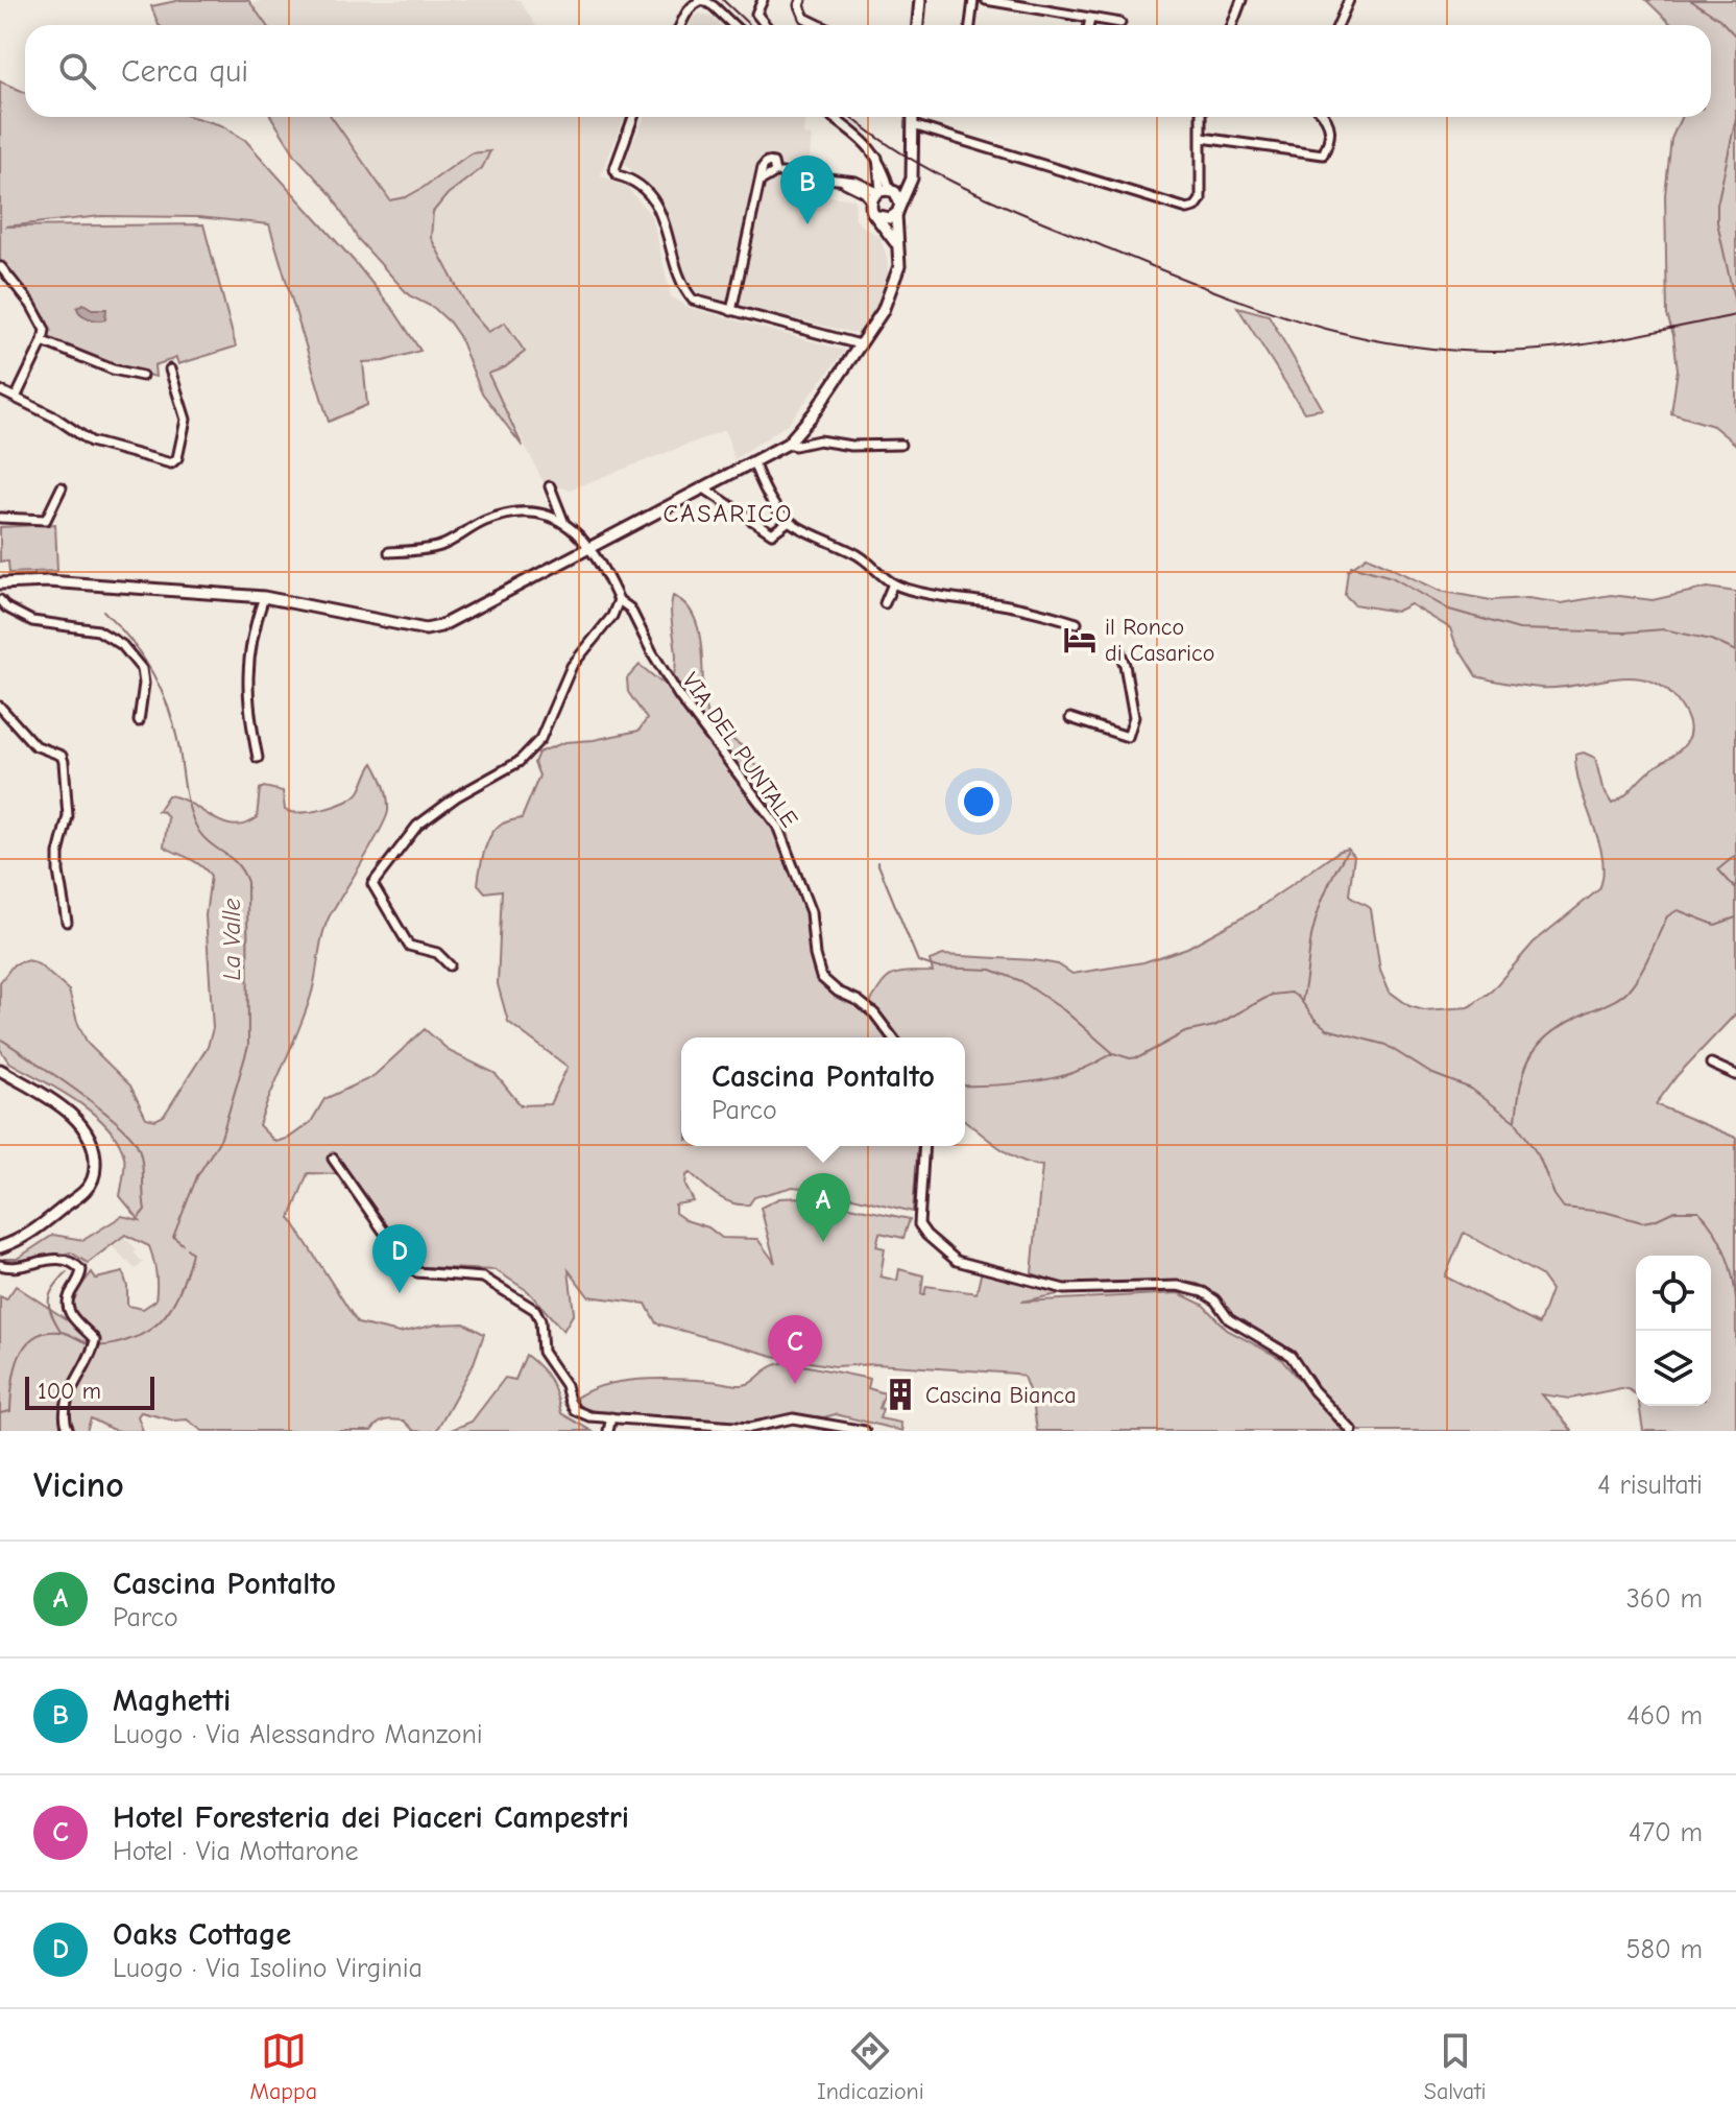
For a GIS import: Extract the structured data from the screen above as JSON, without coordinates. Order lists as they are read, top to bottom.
{
  "streets": {
    "street": ["VIA DEL PUNTALE"]
  },
  "districts": ["CASARICO"],
  "water": ["La Valle"],
  "places": {
    "hotel": ["il Ronco di Casarico"],
    "building": ["Cascina Bianca"]
  },
  "scale_bar": "100 m",
  "page": {
    "search": "Cerca qui",
    "pins": [
      "B",
      "A",
      "D",
      "C"
    ],
    "popup": ["Cascina Pontalto", "Parco"],
    "scale": "100 m",
    "heading": ["Vicino", "4 risultati"],
    "list": [
      {
        "mark": "A",
        "name": "Cascina Pontalto",
        "note": "Parco",
        "value": "360 m"
      },
      {
        "mark": "B",
        "name": "Maghetti",
        "note": "Luogo · Via Alessandro Manzoni",
        "value": "460 m"
      },
      {
        "mark": "C",
        "name": "Hotel Foresteria dei Piaceri Campestri",
        "note": "Hotel · Via Mottarone",
        "value": "470 m"
      },
      {
        "mark": "D",
        "name": "Oaks Cottage",
        "note": "Luogo · Via Isolino Virginia",
        "value": "580 m"
      }
    ],
    "nav": ["Mappa", "Indicazioni", "Salvati"]
  }
}
